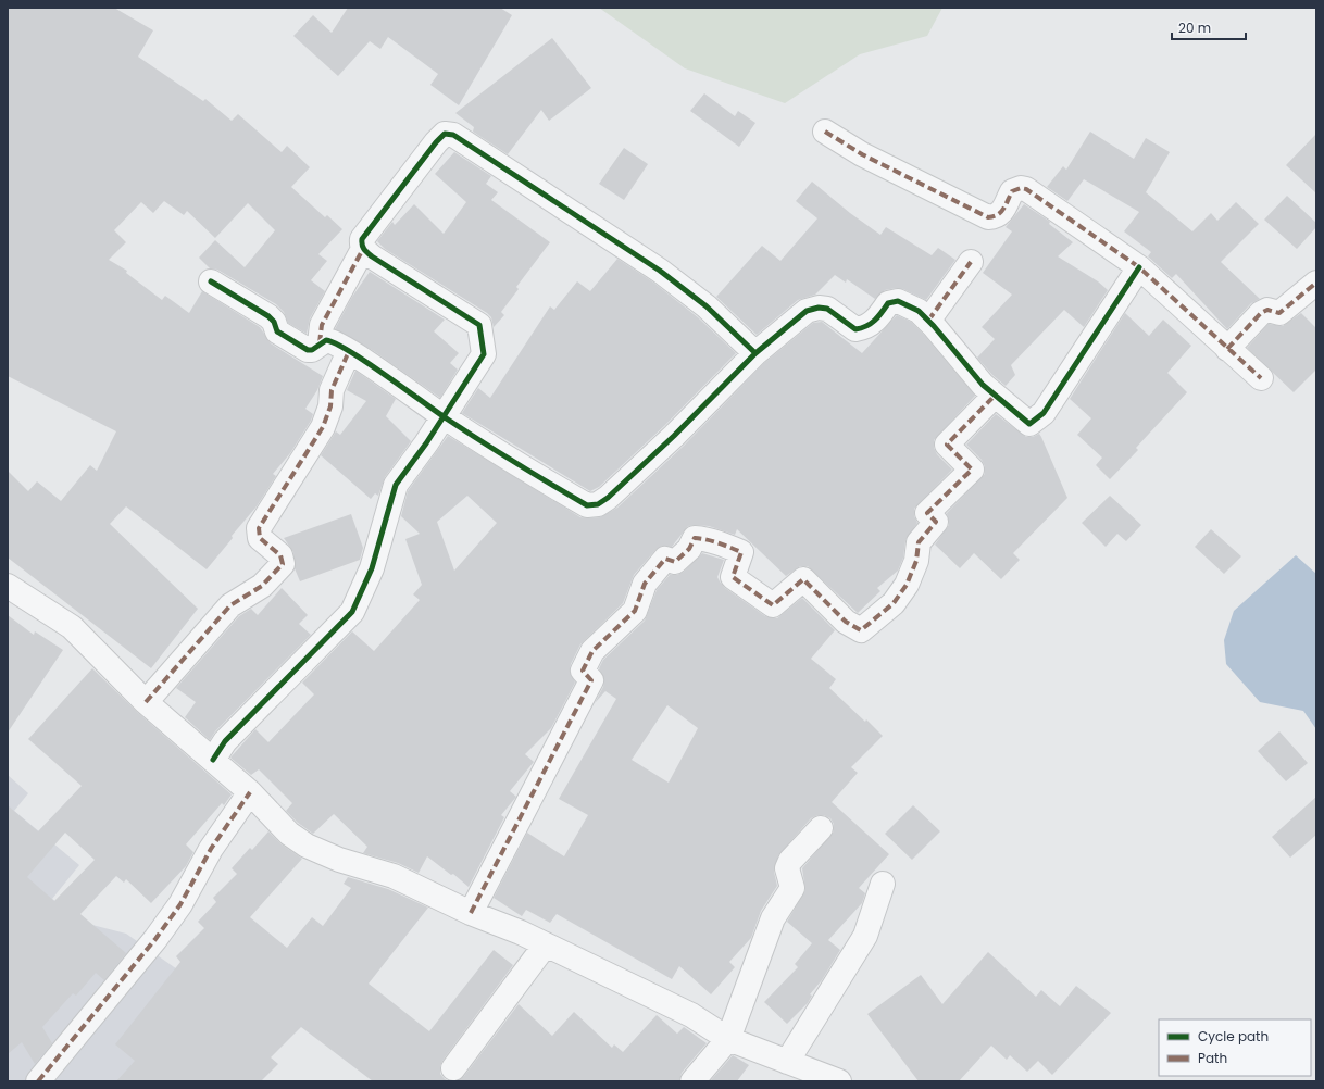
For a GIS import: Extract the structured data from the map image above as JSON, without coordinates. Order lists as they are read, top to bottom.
{
  "legend": ["Cycle path", "Path"],
  "scale_bar": "20 m"
}
